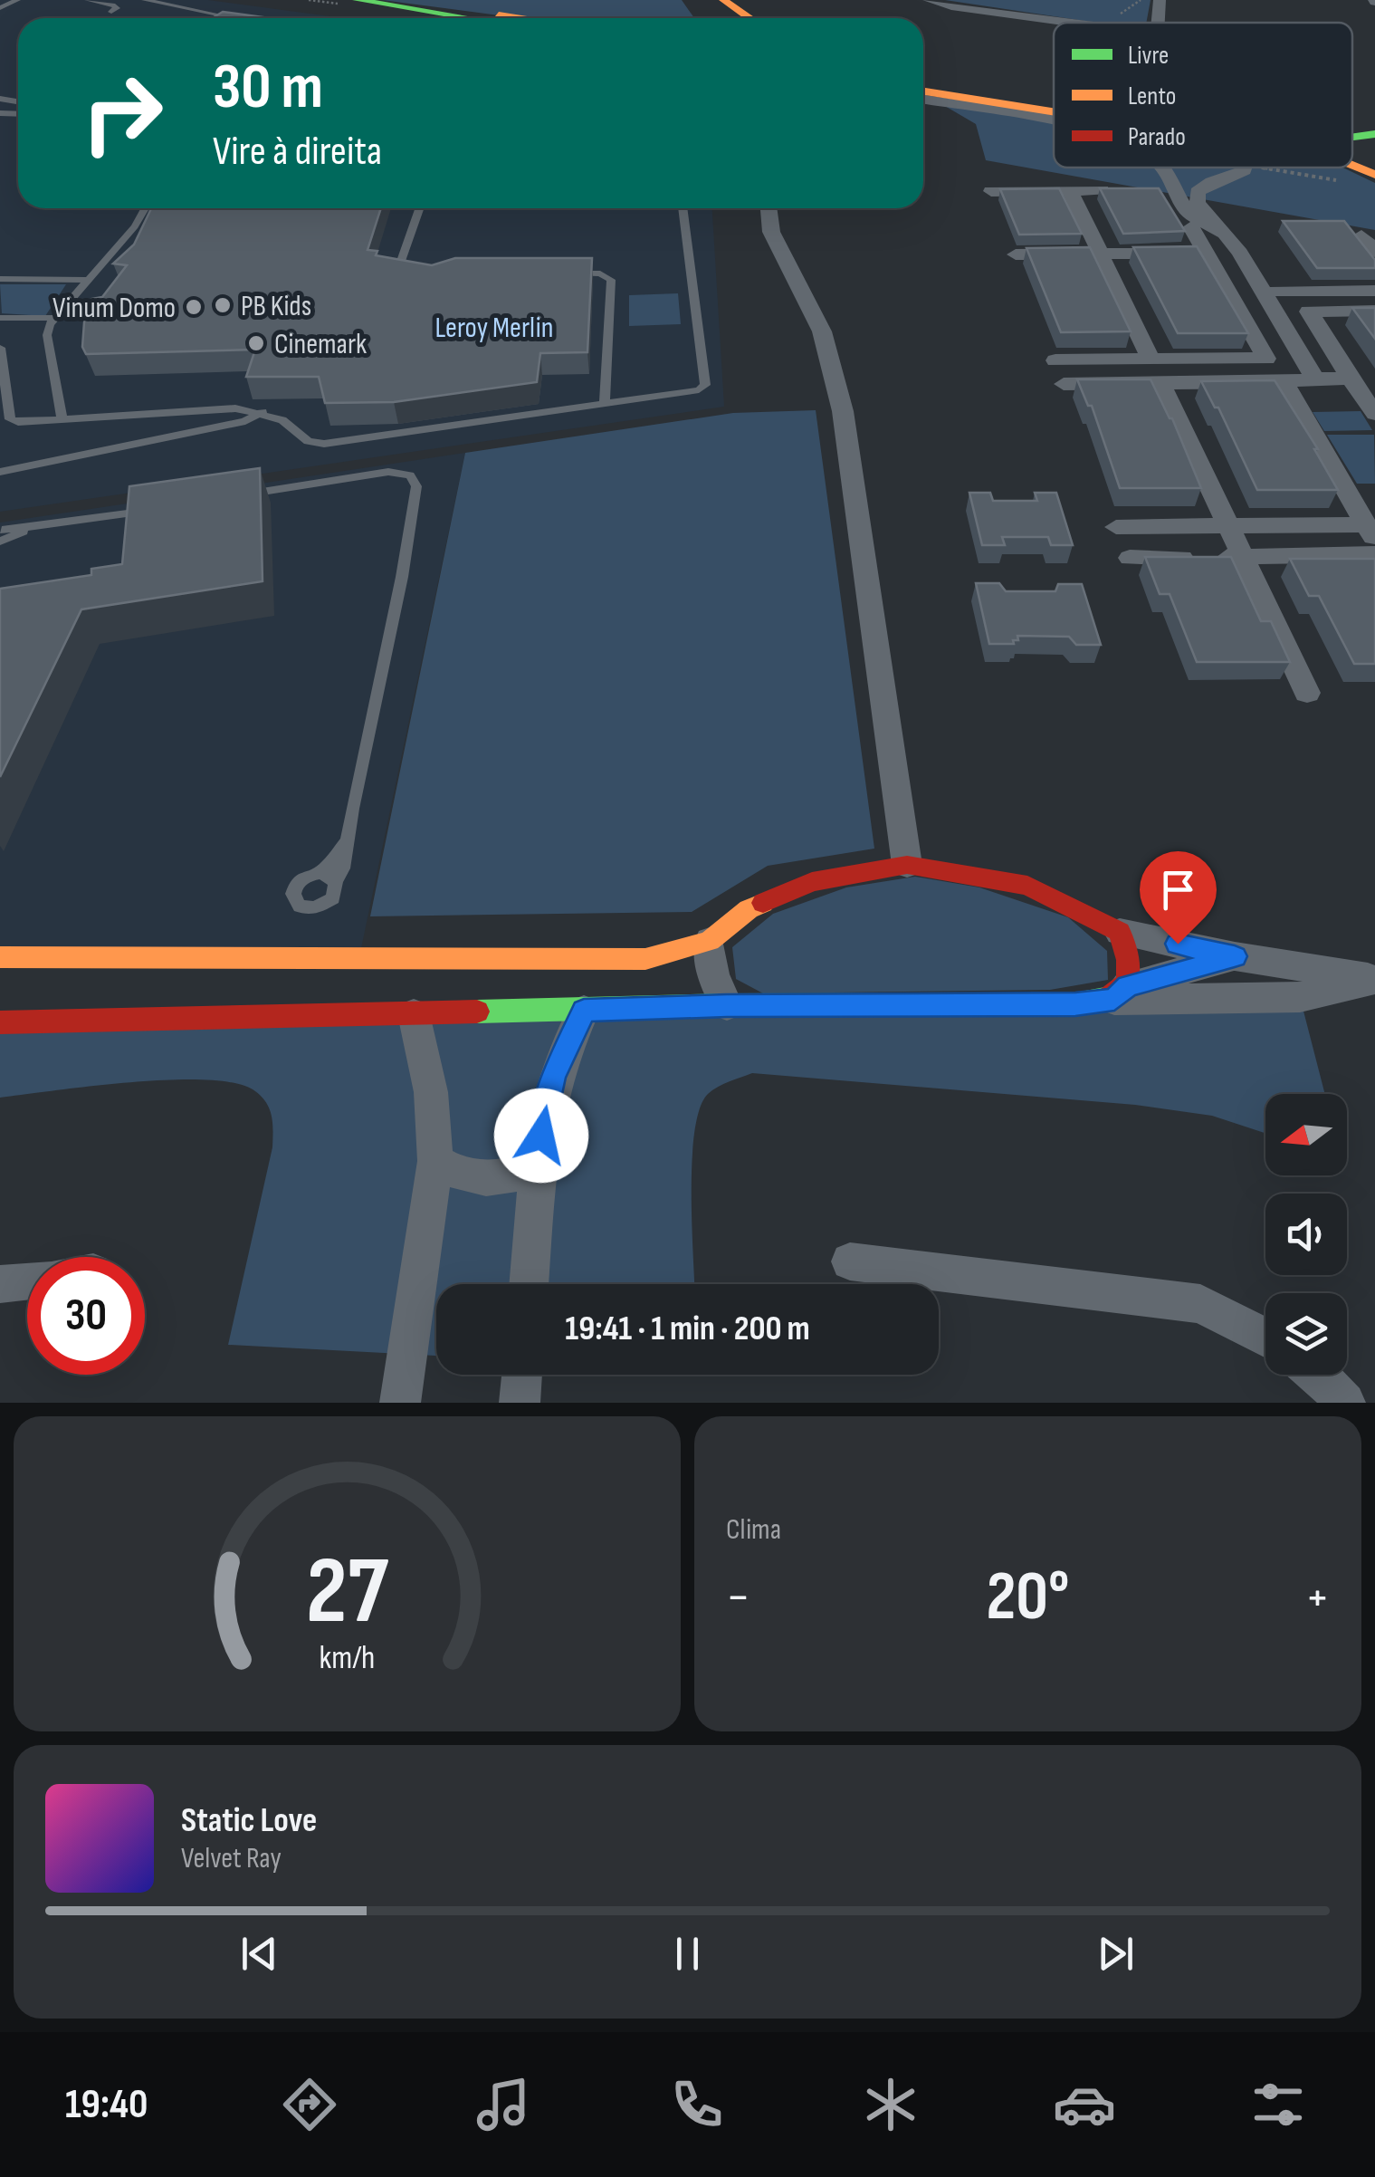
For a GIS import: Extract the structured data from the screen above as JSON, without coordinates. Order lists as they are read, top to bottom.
{
  "parks": ["Leroy Merlin"],
  "places": ["PB Kids", "Vinum Domo", "Cinemark"],
  "legend": ["Livre", "Lento", "Parado"],
  "north": "left",
  "page": {
    "turn": ["30 m", "Vire à direita"],
    "limit": "30",
    "trip": "19:41 · 1 min · 200 m",
    "tile": "Clima",
    "heat": ["−", "20°", "+"],
    "song": ["Static Love", "Velvet Ray"],
    "tabs": "19:40",
    "gauge": ["27", "km/h"]
  }
}
